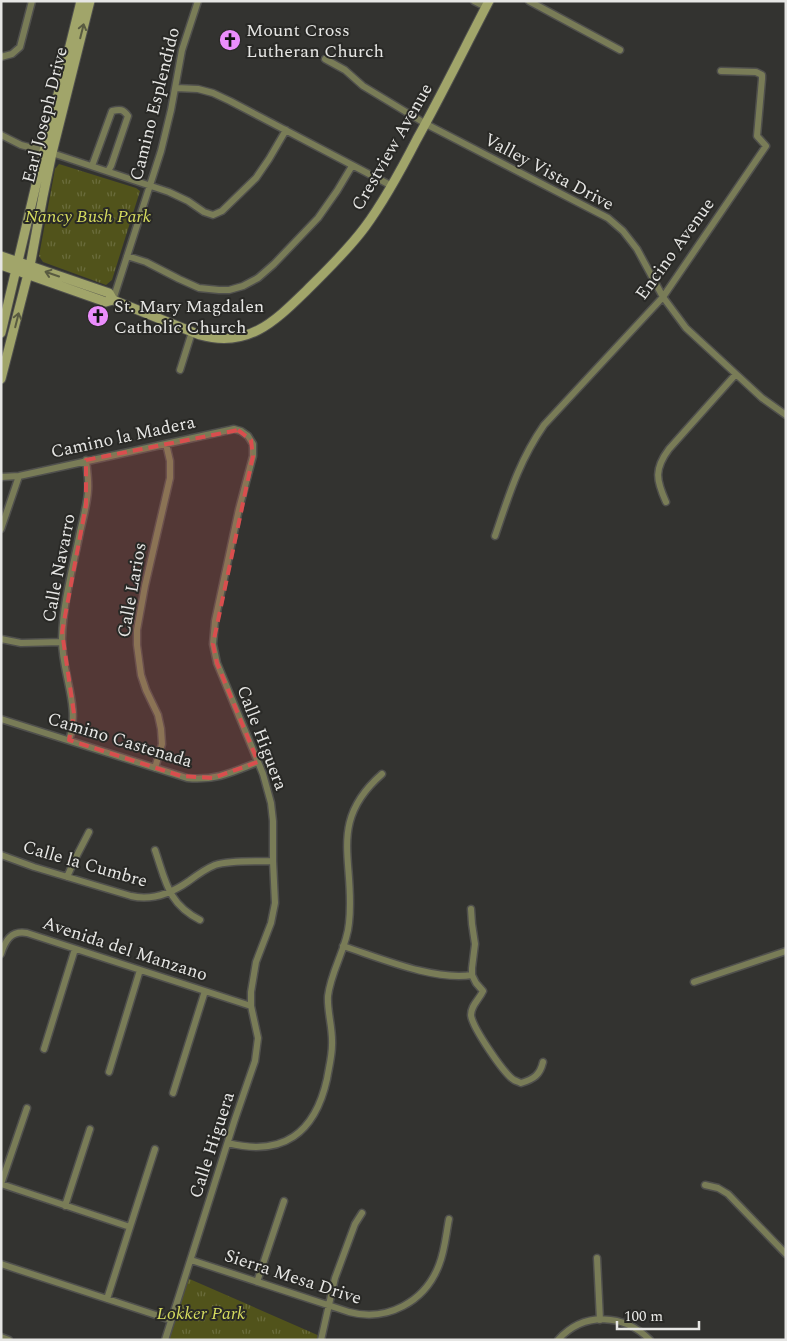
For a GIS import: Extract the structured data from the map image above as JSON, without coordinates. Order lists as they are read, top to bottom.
{
  "streets": {
    "main road": ["Earl Joseph Drive", "Crestview Avenue"],
    "street": [
      "Camino Esplendido",
      "Valley Vista Drive",
      "Encino Avenue",
      "Camino la Madera",
      "Calle Navarro",
      "Calle Larios",
      "Calle Higuera",
      "Camino Castenada",
      "Calle la Cumbre",
      "Avenida del Manzano",
      "Sierra Mesa Drive"
    ]
  },
  "crossings": [
    ["Camino Esplendido", "Crestview Avenue"],
    ["Earl Joseph Drive", "Crestview Avenue"],
    ["Crestview Avenue", "Valley Vista Drive"],
    ["Valley Vista Drive", "Encino Avenue"],
    ["Camino la Madera", "Calle Navarro"],
    ["Camino la Madera", "Calle Larios"],
    ["Camino la Madera", "Calle Higuera"],
    ["Calle Navarro", "Camino Castenada"],
    ["Calle Larios", "Camino Castenada"],
    ["Calle Higuera", "Camino Castenada"],
    ["Calle Higuera", "Calle la Cumbre"],
    ["Calle Higuera", "Avenida del Manzano"],
    ["Calle Higuera", "Sierra Mesa Drive"]
  ],
  "parks": ["Nancy Bush Park", "Lokker Park"],
  "places": {
    "church": ["Mount Cross Lutheran Church", "St. Mary Magdalen Catholic Church"]
  },
  "scale_bar": "100 m"
}
